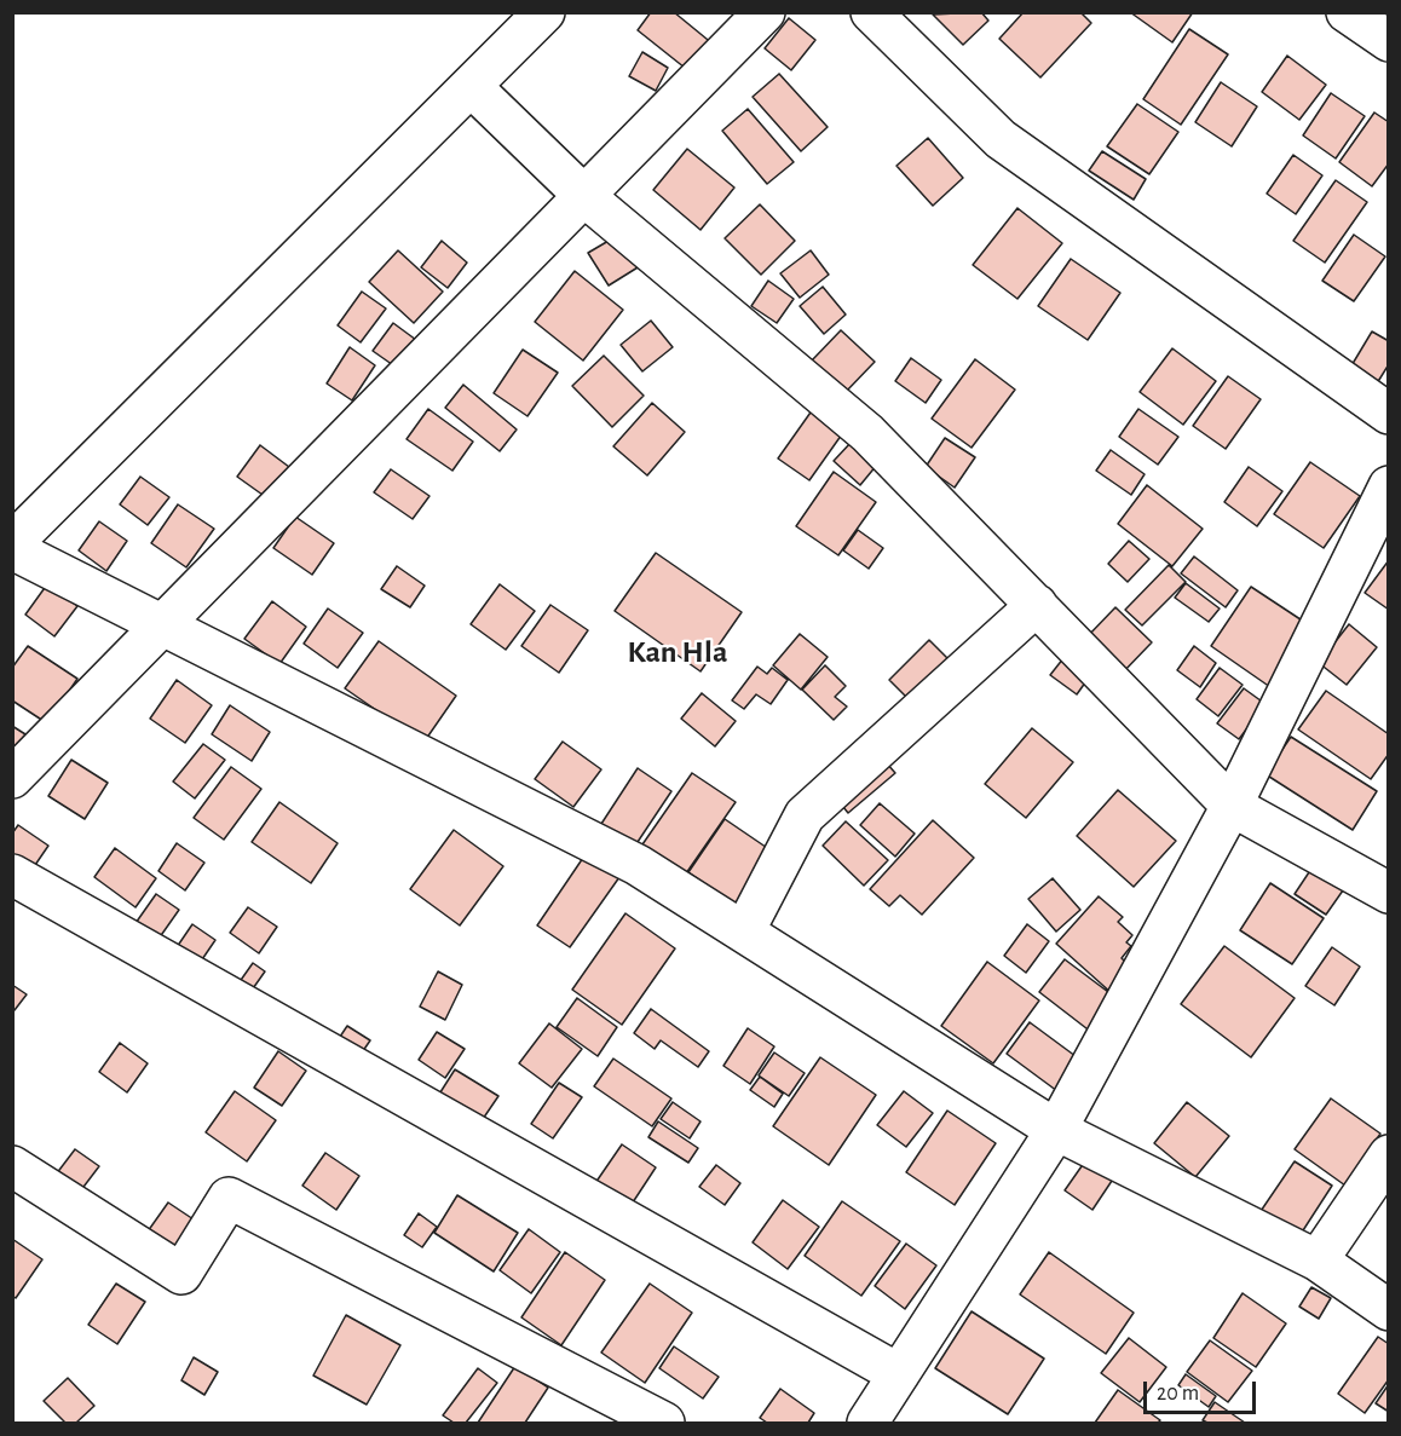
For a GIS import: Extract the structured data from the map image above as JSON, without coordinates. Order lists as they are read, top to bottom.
{
  "districts": ["Kan Hla"],
  "scale_bar": "20 m"
}
